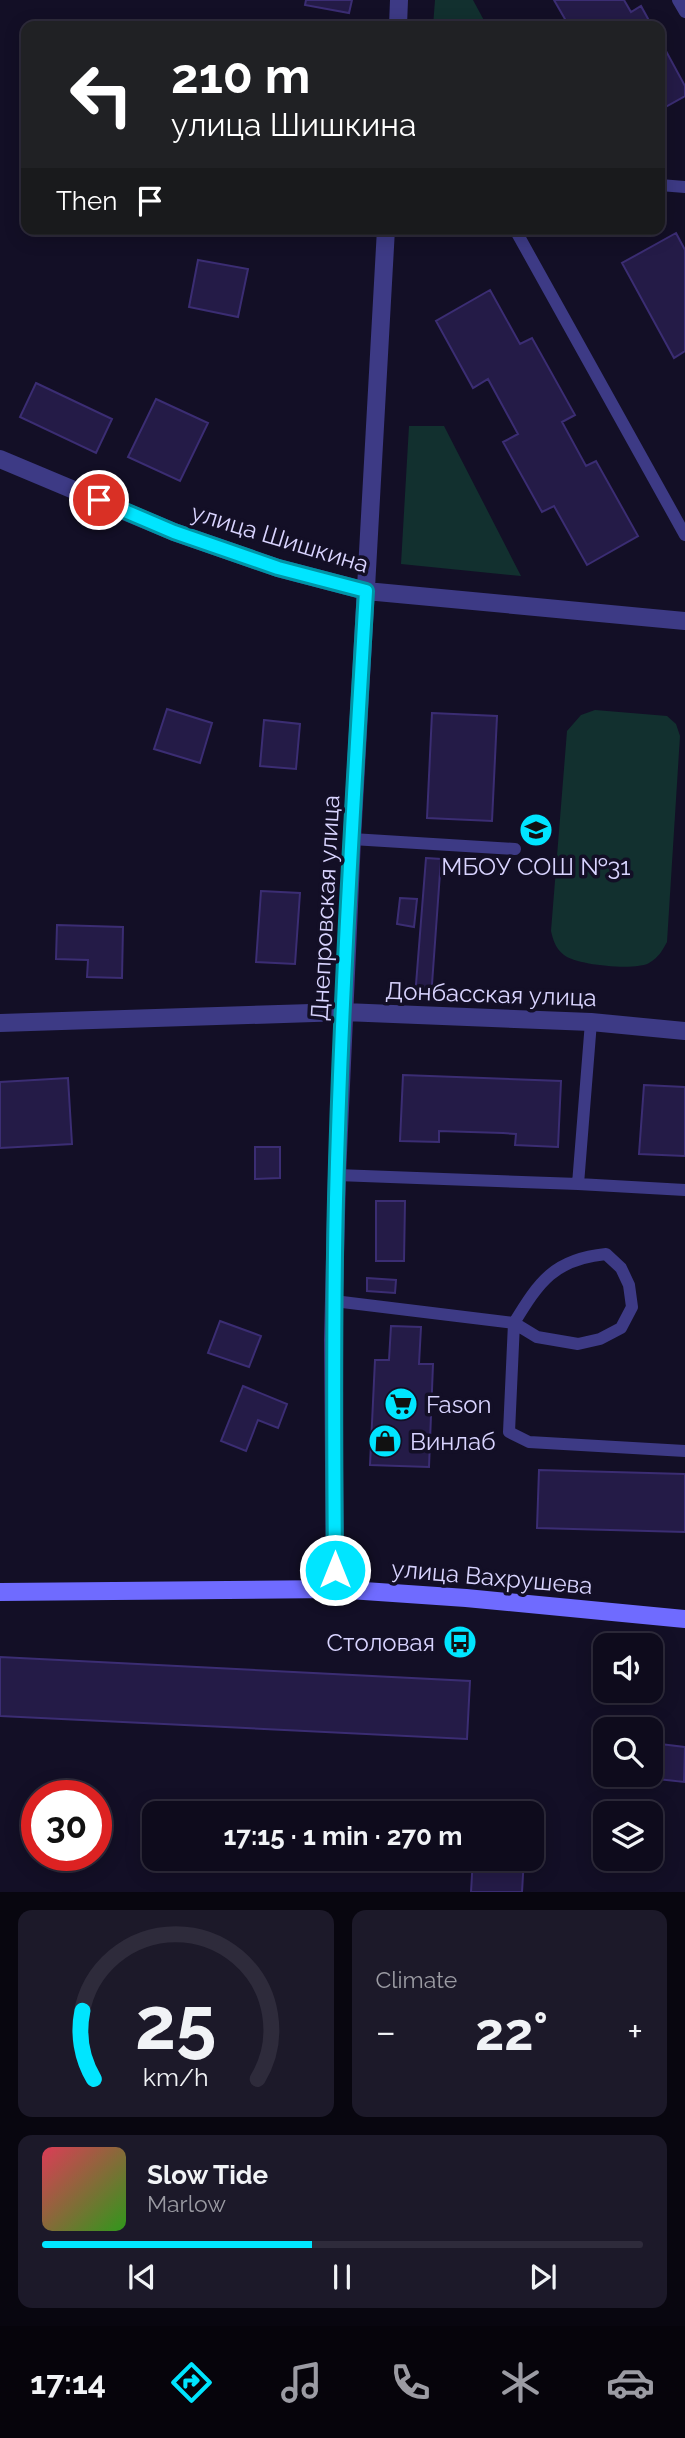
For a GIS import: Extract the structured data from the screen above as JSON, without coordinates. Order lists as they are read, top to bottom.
{
  "streets": {
    "main road": ["улица Вахрушева"],
    "street": ["улица Шишкина", "Днепровская улица", "Донбасская улица"]
  },
  "crossings": [
    ["улица Шишкина", "Днепровская улица"],
    ["Днепровская улица", "Донбасская улица"],
    ["Днепровская улица", "улица Вахрушева"]
  ],
  "places": {
    "school or university": ["МБОУ СОШ №31"],
    "supermarket": ["Fason"],
    "shop": ["Винлаб"],
    "bus stop": ["Столовая"]
  },
  "page": {
    "turn": ["210 m", "улица Шишкина"],
    "then": "Then",
    "limit": "30",
    "trip": "17:15 · 1 min · 270 m",
    "tile": "Climate",
    "heat": ["−", "22°", "+"],
    "song": ["Slow Tide", "Marlow"],
    "tabs": "17:14",
    "gauge": ["25", "km/h"]
  }
}
